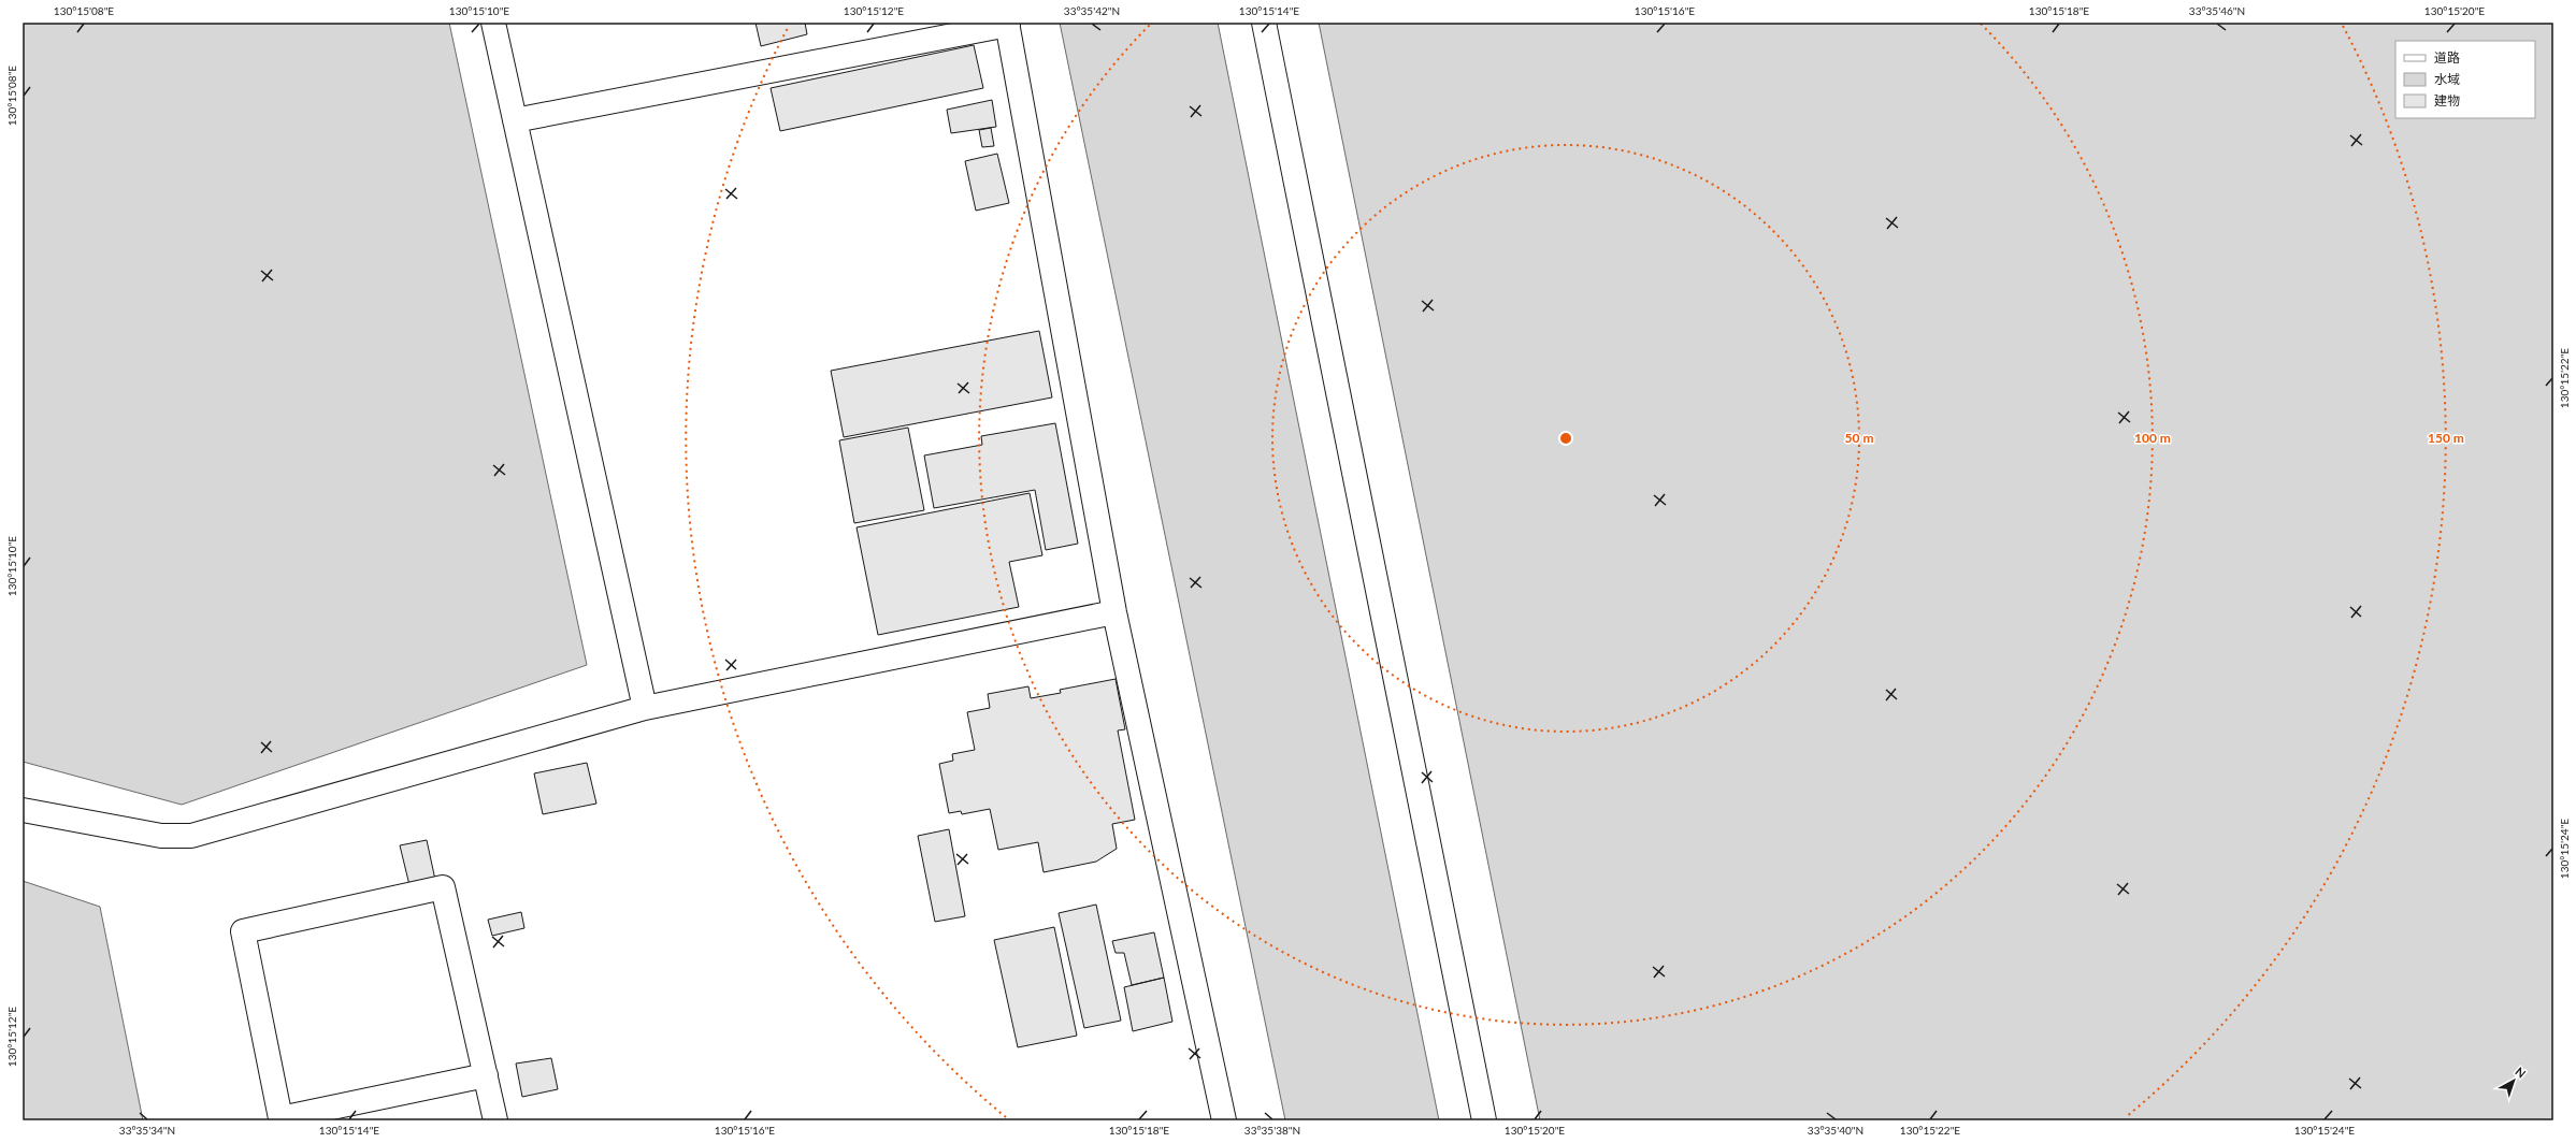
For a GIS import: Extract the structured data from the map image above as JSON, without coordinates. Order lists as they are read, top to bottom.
{
  "legend": ["道路", "水域", "建物"],
  "north": "top right",
  "coordinates": [
    "130°15'08\"E",
    "130°15'10\"E",
    "130°15'12\"E",
    "33°35'42\"N",
    "130°15'14\"E",
    "130°15'16\"E",
    "130°15'18\"E",
    "33°35'46\"N",
    "130°15'20\"E",
    "130°15'22\"E",
    "130°15'24\"E",
    "33°35'34\"N",
    "33°35'38\"N",
    "33°35'40\"N"
  ],
  "rings": ["50 m", "100 m", "150 m"]
}
